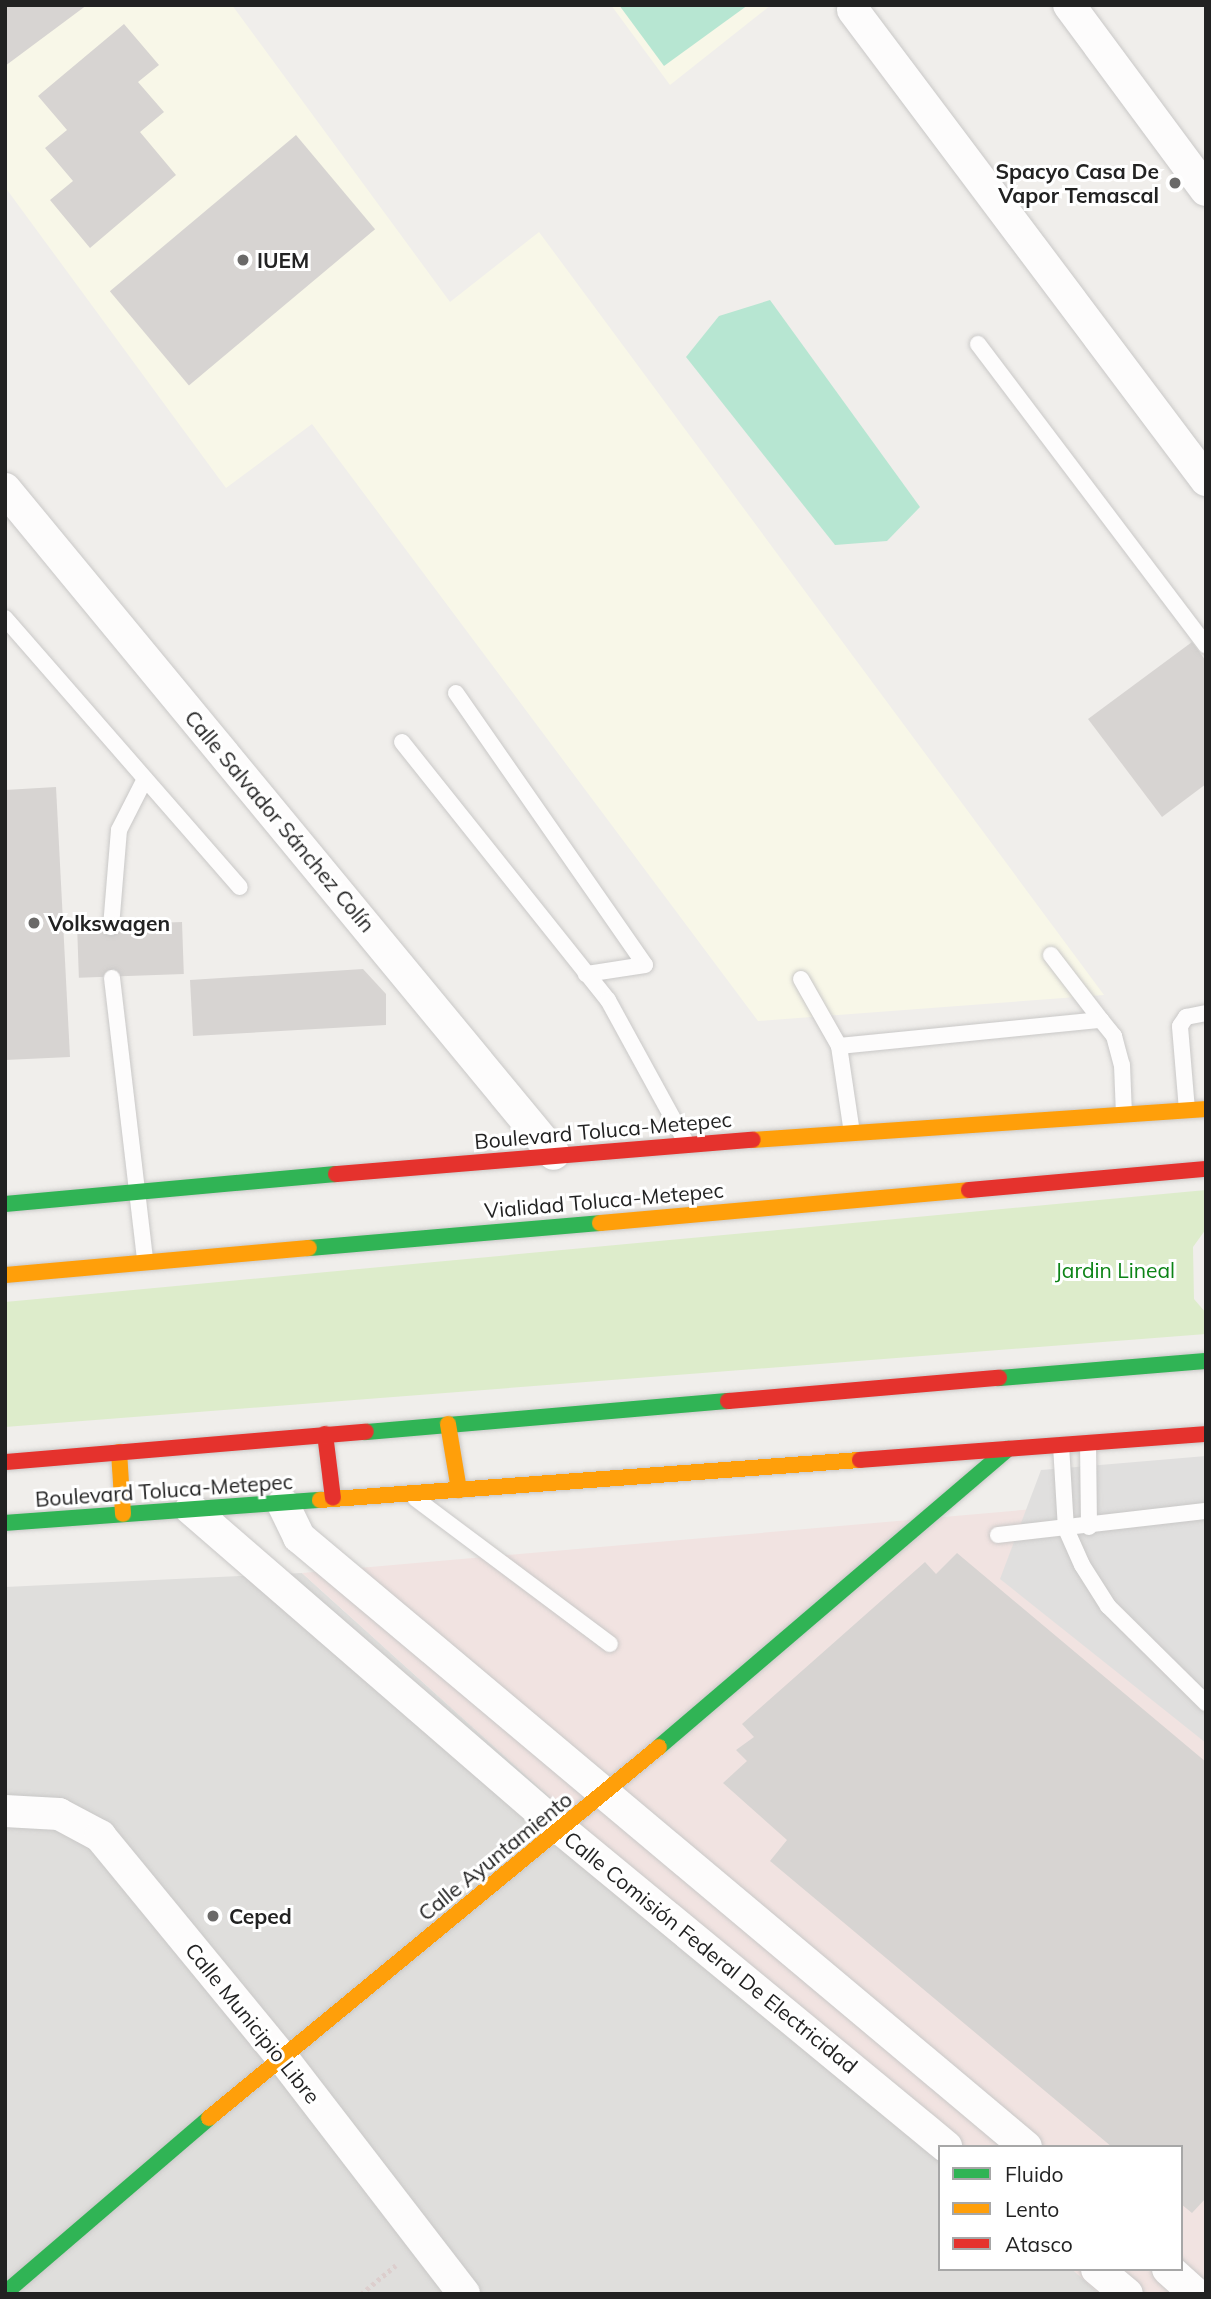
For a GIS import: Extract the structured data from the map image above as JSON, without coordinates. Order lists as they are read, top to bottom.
{
  "streets": {
    "main road": ["Boulevard Toluca-Metepec", "Vialidad Toluca-Metepec", "Calle Ayuntamiento"],
    "street": ["Calle Salvador Sánchez Colín", "Calle Comisión Federal De Electricidad", "Calle Municipio Libre"]
  },
  "crossings": [
    ["Calle Salvador Sánchez Colín", "Boulevard Toluca-Metepec"],
    ["Boulevard Toluca-Metepec", "Calle Ayuntamiento"],
    ["Boulevard Toluca-Metepec", "Calle Comisión Federal De Electricidad"],
    ["Calle Ayuntamiento", "Calle Comisión Federal De Electricidad"],
    ["Calle Ayuntamiento", "Calle Municipio Libre"]
  ],
  "parks": ["Jardin Lineal"],
  "places": [
    "Spacyo Casa De Vapor Temascal",
    "IUEM",
    "Volkswagen",
    "Ceped"
  ],
  "legend": ["Fluido", "Lento", "Atasco"]
}
